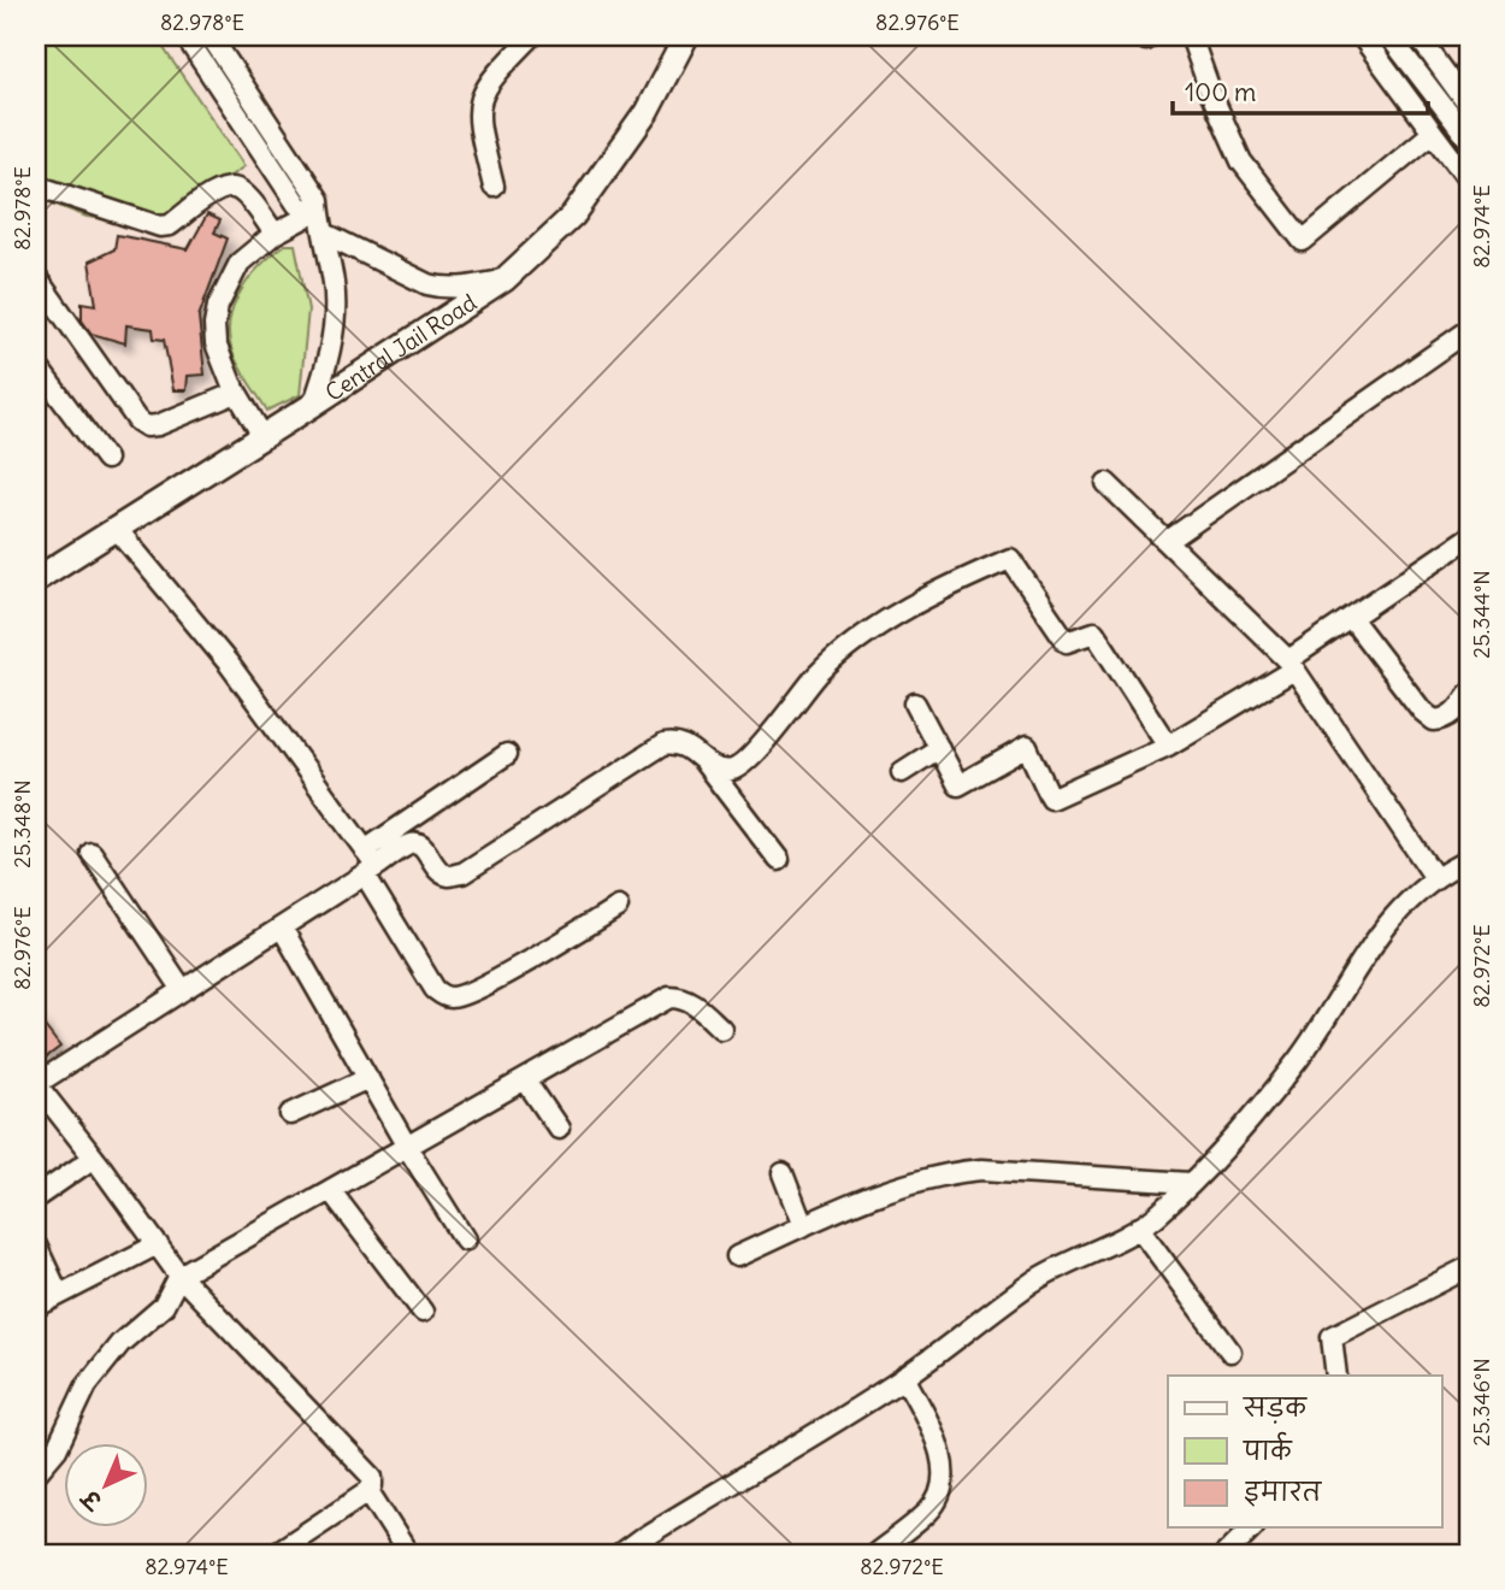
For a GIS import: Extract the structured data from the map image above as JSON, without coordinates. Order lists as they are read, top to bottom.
{
  "streets": {
    "main road": ["Central Jail Road"]
  },
  "legend": ["सड़क", "पार्क", "इमारत"],
  "scale_bar": "100 m",
  "north": "bottom left",
  "coordinates": [
    "82.978°E",
    "82.976°E",
    "82.974°E",
    "25.344°N",
    "25.348°N",
    "82.972°E",
    "25.346°N"
  ]
}
